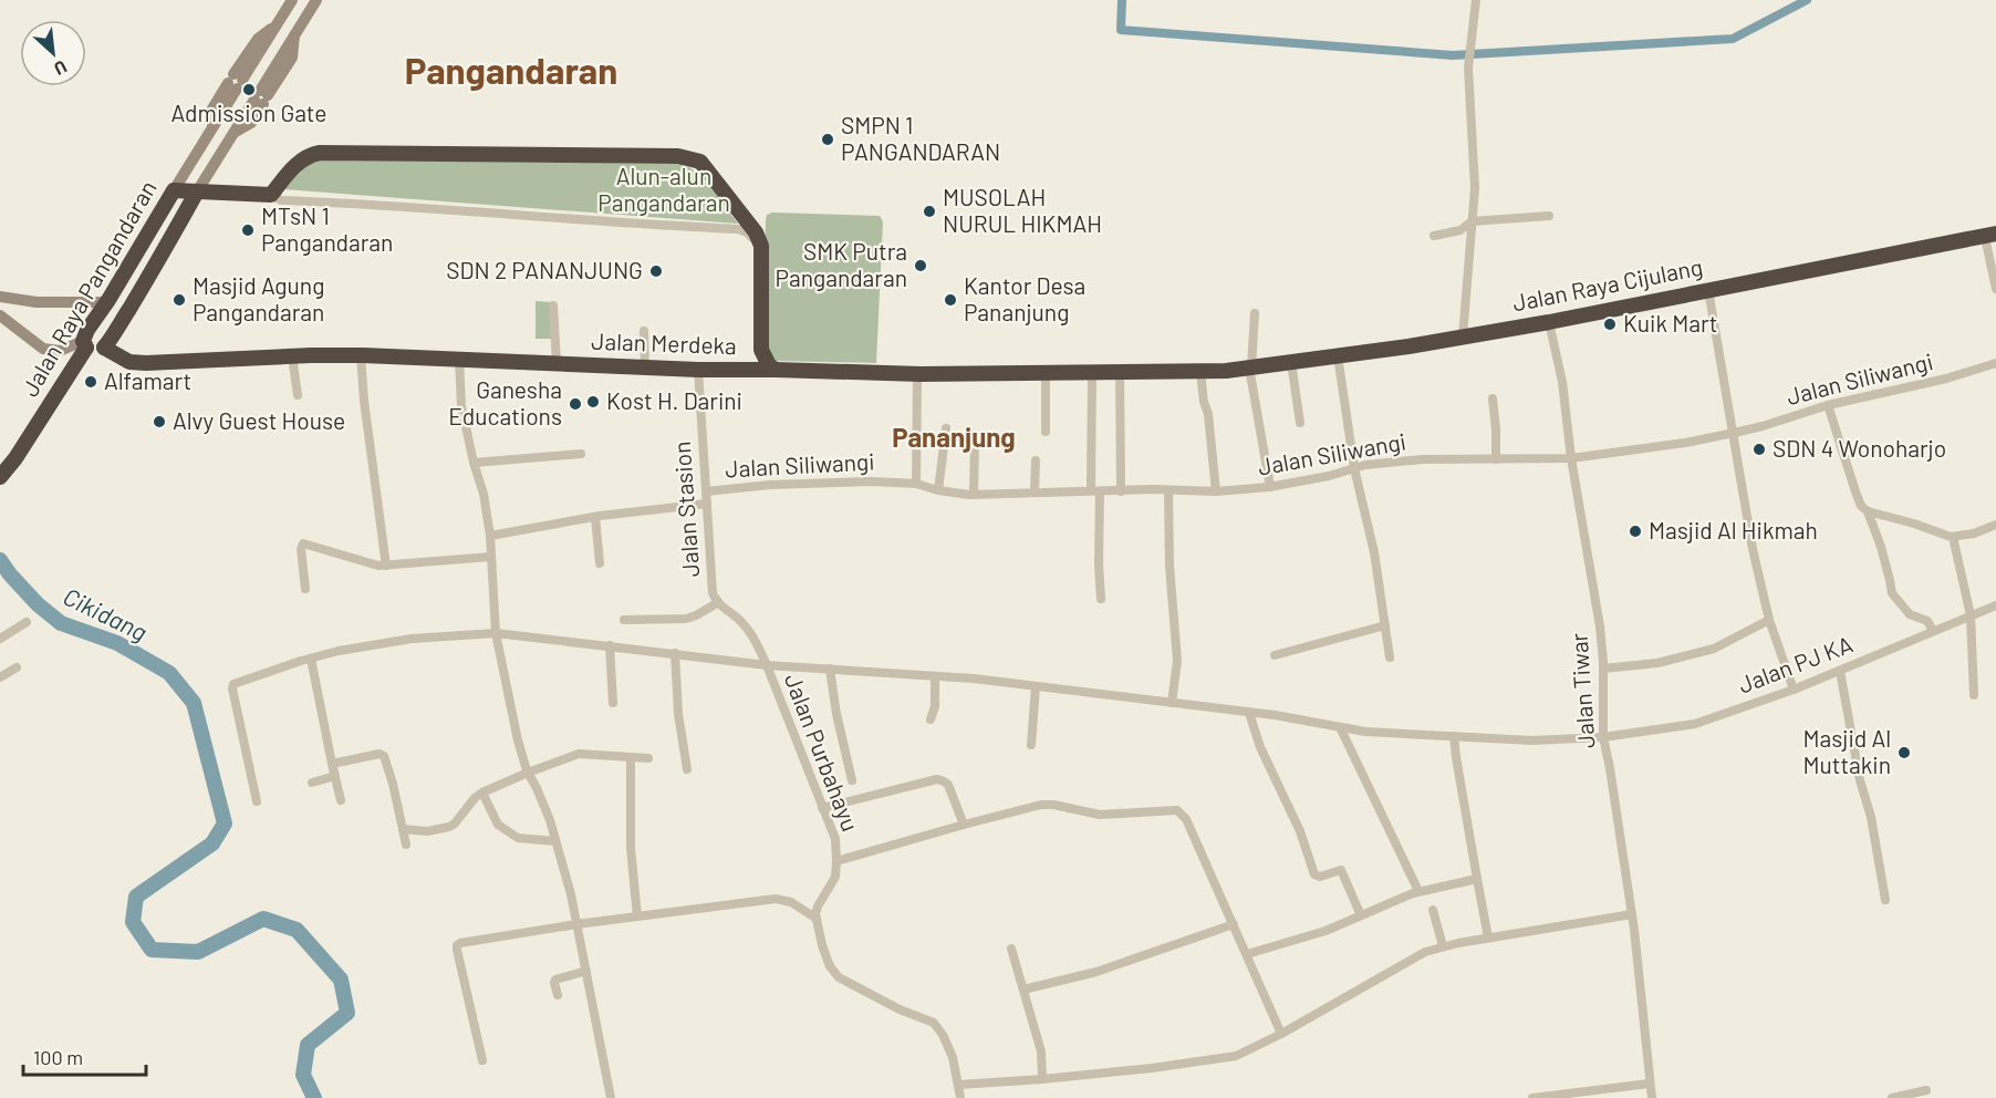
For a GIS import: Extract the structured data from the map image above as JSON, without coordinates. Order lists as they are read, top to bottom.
{
  "streets": {
    "highway": ["Jalan Raya Cijulang", "Jalan Raya Pangandaran", "Jalan Merdeka"],
    "street": [
      "Jalan Siliwangi",
      "Jalan Stasion",
      "Jalan PJ KA",
      "Jalan Tiwar",
      "Jalan Purbahayu"
    ]
  },
  "crossings": [
    ["Jalan Raya Cijulang", "Jalan Merdeka"],
    ["Jalan Raya Cijulang", "Jalan Tiwar"],
    ["Jalan Raya Pangandaran", "Jalan Merdeka"],
    ["Jalan Merdeka", "Jalan Stasion"],
    ["Jalan Siliwangi", "Jalan Stasion"],
    ["Jalan Siliwangi", "Jalan Tiwar"],
    ["Jalan Stasion", "Jalan PJ KA"],
    ["Jalan Stasion", "Jalan Purbahayu"],
    ["Jalan PJ KA", "Jalan Tiwar"],
    ["Jalan PJ KA", "Jalan Purbahayu"]
  ],
  "districts": ["Pangandaran", "Pananjung"],
  "water": ["Cikidang"],
  "parks": ["Alun-alun Pangandaran"],
  "places": [
    "Admission Gate",
    "SMPN 1 PANGANDARAN",
    "MUSOLAH NURUL HIKMAH",
    "MTsN 1 Pangandaran",
    "SMK Putra Pangandaran",
    "SDN 2 PANANJUNG",
    "Masjid Agung Pangandaran",
    "Kantor Desa Pananjung",
    "Kuik Mart",
    "Alfamart",
    "Kost H. Darini",
    "Ganesha Educations",
    "Alvy Guest House",
    "SDN 4 Wonoharjo",
    "Masjid Al Hikmah",
    "Masjid Al Muttakin"
  ],
  "scale_bar": "100 m",
  "north": "bottom right"
}
